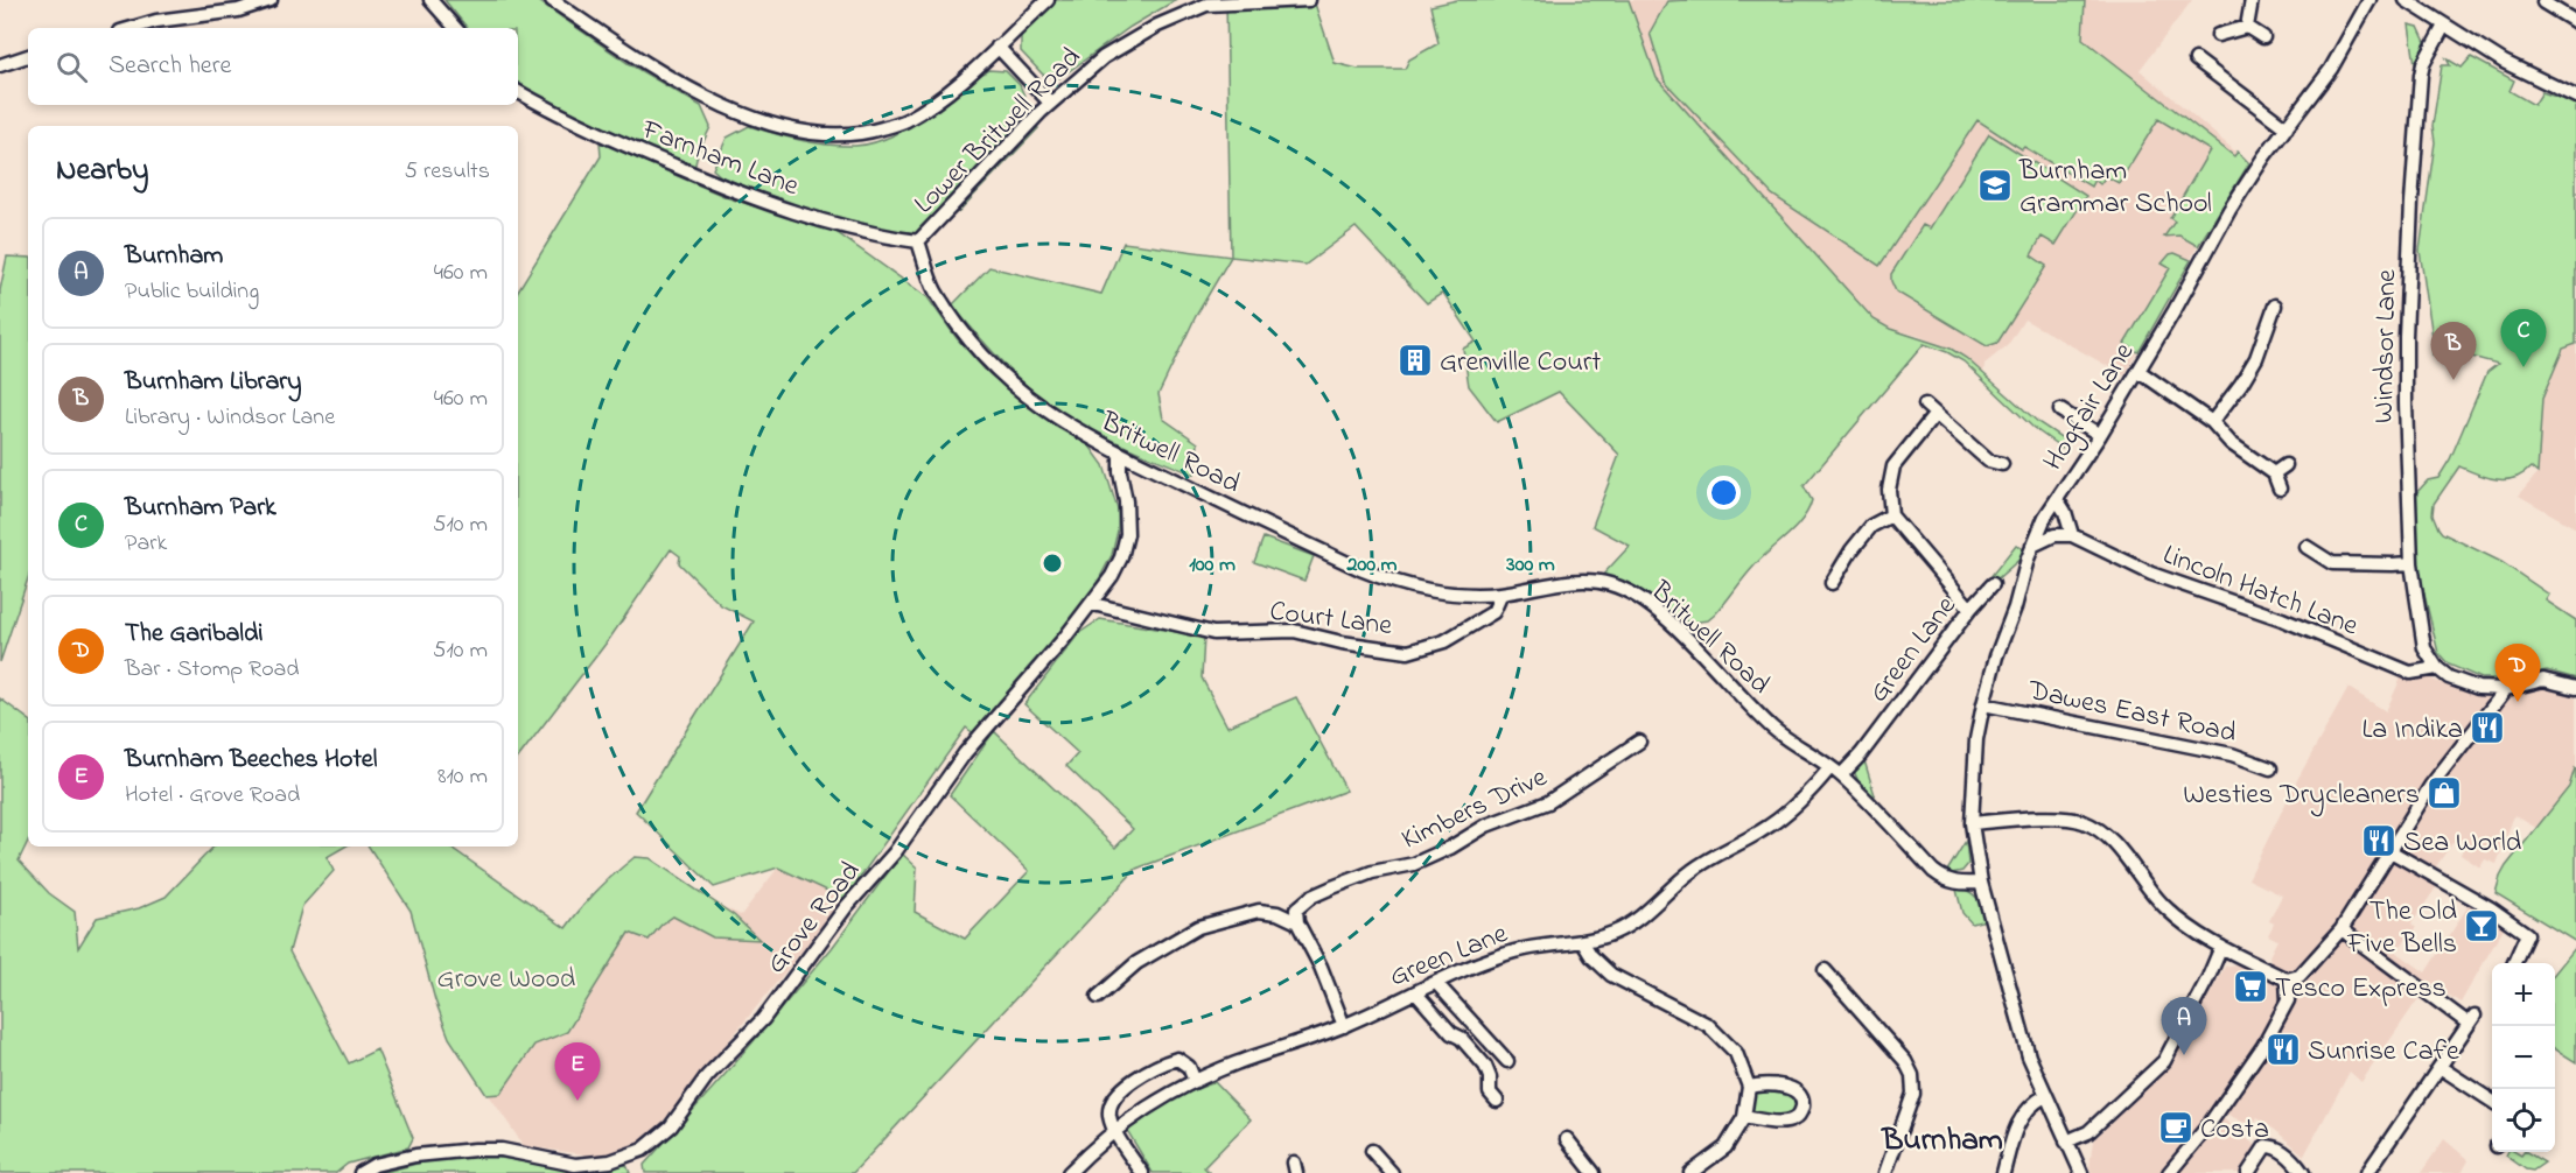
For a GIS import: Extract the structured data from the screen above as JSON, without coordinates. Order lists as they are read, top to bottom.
{
  "streets": {
    "street": [
      "Lower Britwell Road",
      "Farnham Lane",
      "Windsor Lane",
      "Hogfair Lane",
      "Britwell Road",
      "Lincoln Hatch Lane",
      "Court Lane",
      "Green Lane",
      "Dawes East Road",
      "Kimbers Drive",
      "Grove Road"
    ]
  },
  "crossings": [
    ["Lower Britwell Road", "Farnham Lane"],
    ["Lower Britwell Road", "Britwell Road"],
    ["Farnham Lane", "Britwell Road"],
    ["Windsor Lane", "Lincoln Hatch Lane"],
    ["Hogfair Lane", "Britwell Road"],
    ["Hogfair Lane", "Dawes East Road"],
    ["Britwell Road", "Court Lane"],
    ["Britwell Road", "Green Lane"],
    ["Britwell Road", "Grove Road"],
    ["Court Lane", "Grove Road"]
  ],
  "districts": ["Burnham"],
  "parks": ["Grove Wood"],
  "places": {
    "school or university": ["Burnham Grammar School"],
    "building": ["Grenville Court"],
    "restaurant": ["La Indika", "Sea World", "Sunrise Cafe"],
    "shop": ["Westies Drycleaners"],
    "bar": ["The Old Five Bells"],
    "supermarket": ["Tesco Express"],
    "cafe": ["Costa"]
  },
  "page": {
    "search": "Search here",
    "heading": ["Nearby", "5 results"],
    "list": [
      {
        "mark": "A",
        "name": "Burnham",
        "note": "Public building",
        "value": "460 m"
      },
      {
        "mark": "B",
        "name": "Burnham Library",
        "note": "Library · Windsor Lane",
        "value": "460 m"
      },
      {
        "mark": "C",
        "name": "Burnham Park",
        "note": "Park",
        "value": "510 m"
      },
      {
        "mark": "D",
        "name": "The Garibaldi",
        "note": "Bar · Stomp Road",
        "value": "510 m"
      },
      {
        "mark": "E",
        "name": "Burnham Beeches Hotel",
        "note": "Hotel · Grove Road",
        "value": "810 m"
      }
    ],
    "pins": [
      "C",
      "B",
      "D",
      "A",
      "E"
    ],
    "map_buttons": ["+", "−"]
  },
  "rings": ["100 m", "200 m", "300 m"]
}
